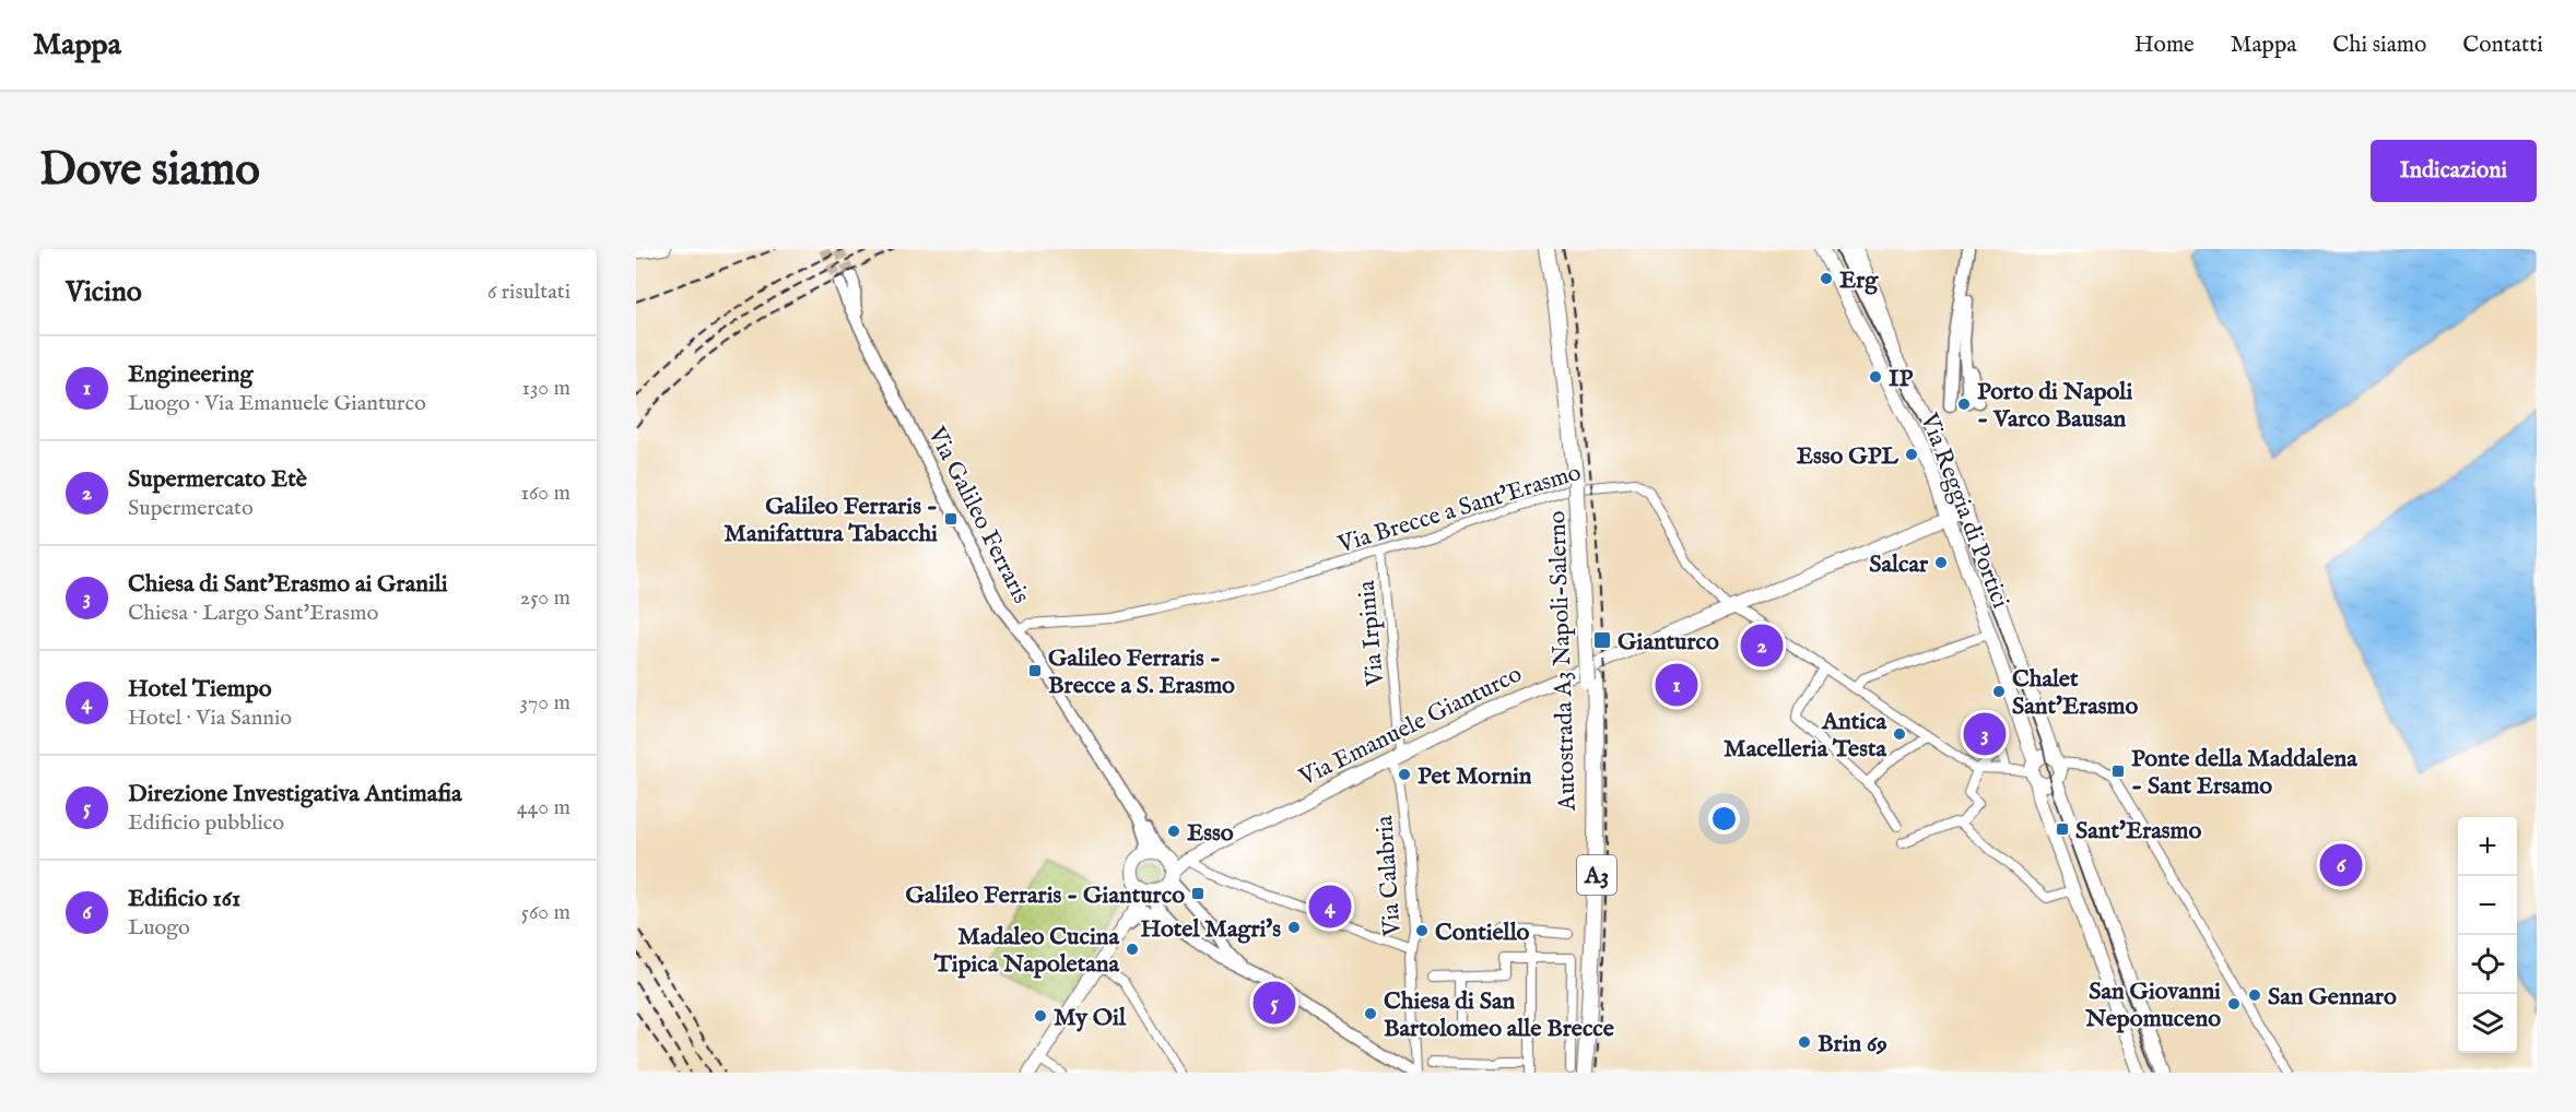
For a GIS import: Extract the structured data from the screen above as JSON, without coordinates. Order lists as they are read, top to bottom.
{
  "streets": {
    "highway": ["Autostrada A3 Napoli-Salerno", "A3"],
    "main road": ["Via Reggia di Portici", "Via Galileo Ferraris", "Via Emanuele Gianturco"],
    "street": ["Via Brecce a Sant'Erasmo", "Via Irpinia", "Via Calabria"]
  },
  "crossings": [
    ["Via Brecce a Sant'Erasmo", "Via Galileo Ferraris"],
    ["Via Brecce a Sant'Erasmo", "Via Irpinia"],
    ["Via Brecce a Sant'Erasmo", "Via Emanuele Gianturco"],
    ["Via Reggia di Portici", "Via Emanuele Gianturco"],
    ["Via Galileo Ferraris", "Via Emanuele Gianturco"],
    ["Via Irpinia", "Via Emanuele Gianturco"],
    ["Via Irpinia", "Via Calabria"],
    ["Via Emanuele Gianturco", "Via Calabria"]
  ],
  "places": {
    "other": [
      "Erg",
      "IP",
      "Porto di Napoli - Varco Bausan",
      "Esso GPL",
      "Salcar",
      "Chalet Sant'Erasmo",
      "Antica Macelleria Testa",
      "Pet Mornin",
      "Esso",
      "Hotel Magri's",
      "Contiello",
      "Madaleo Cucina Tipica Napoletana",
      "San Gennaro",
      "San Giovanni Nepomuceno",
      "Chiesa di San Bartolomeo alle Brecce",
      "My Oil",
      "Brin 69"
    ],
    "transit": [
      "Galileo Ferraris - Manifattura Tabacchi",
      "Gianturco",
      "Galileo Ferraris - Brecce a S. Erasmo",
      "Ponte della Maddalena - Sant Ersamo",
      "Sant'Erasmo",
      "Galileo Ferraris - Gianturco"
    ]
  },
  "page": {
    "header": "Mappa",
    "nav": [
      "Home",
      "Mappa",
      "Chi siamo",
      "Contatti"
    ],
    "buttons": "Indicazioni",
    "title": "Dove siamo",
    "heading": ["Vicino", "6 risultati"],
    "list": [
      {
        "mark": "1",
        "name": "Engineering",
        "note": "Luogo · Via Emanuele Gianturco",
        "value": "130 m"
      },
      {
        "mark": "2",
        "name": "Supermercato Etè",
        "note": "Supermercato",
        "value": "160 m"
      },
      {
        "mark": "3",
        "name": "Chiesa di Sant'Erasmo ai Granili",
        "note": "Chiesa · Largo Sant'Erasmo",
        "value": "250 m"
      },
      {
        "mark": "4",
        "name": "Hotel Tiempo",
        "note": "Hotel · Via Sannio",
        "value": "370 m"
      },
      {
        "mark": "5",
        "name": "Direzione Investigativa Antimafia",
        "note": "Edificio pubblico",
        "value": "440 m"
      },
      {
        "mark": "6",
        "name": "Edificio 161",
        "note": "Luogo",
        "value": "560 m"
      }
    ],
    "pins": [
      "2",
      "1",
      "3",
      "6",
      "4",
      "5"
    ],
    "map_buttons": ["+", "−"]
  }
}
